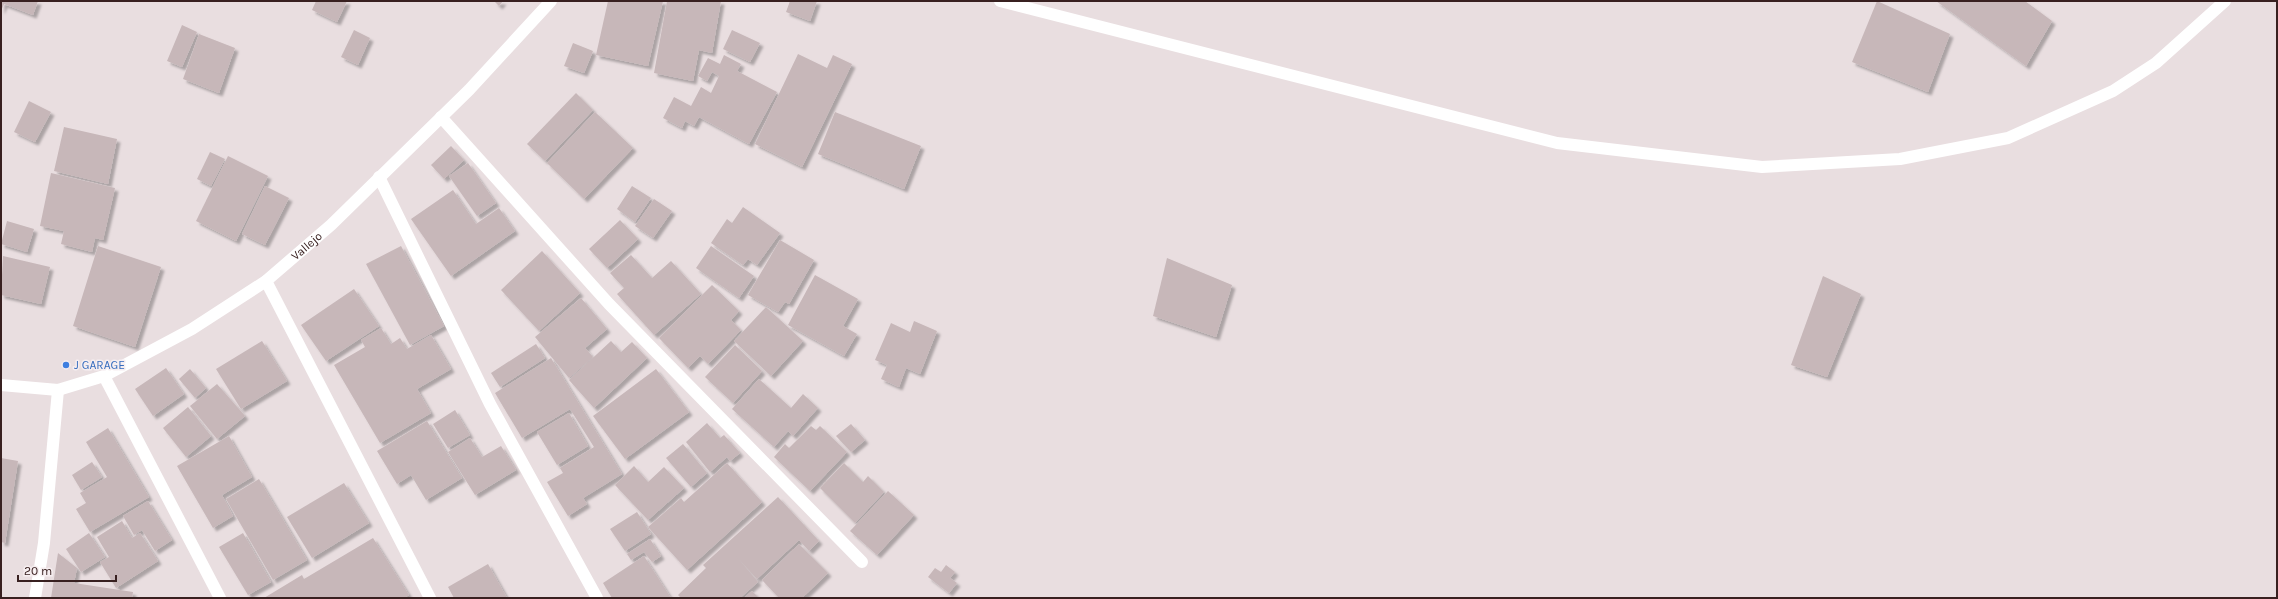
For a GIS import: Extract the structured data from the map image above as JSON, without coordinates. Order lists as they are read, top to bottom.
{
  "streets": {
    "street": ["Vallejo"]
  },
  "places": ["J GARAGE"],
  "scale_bar": "20 m"
}
